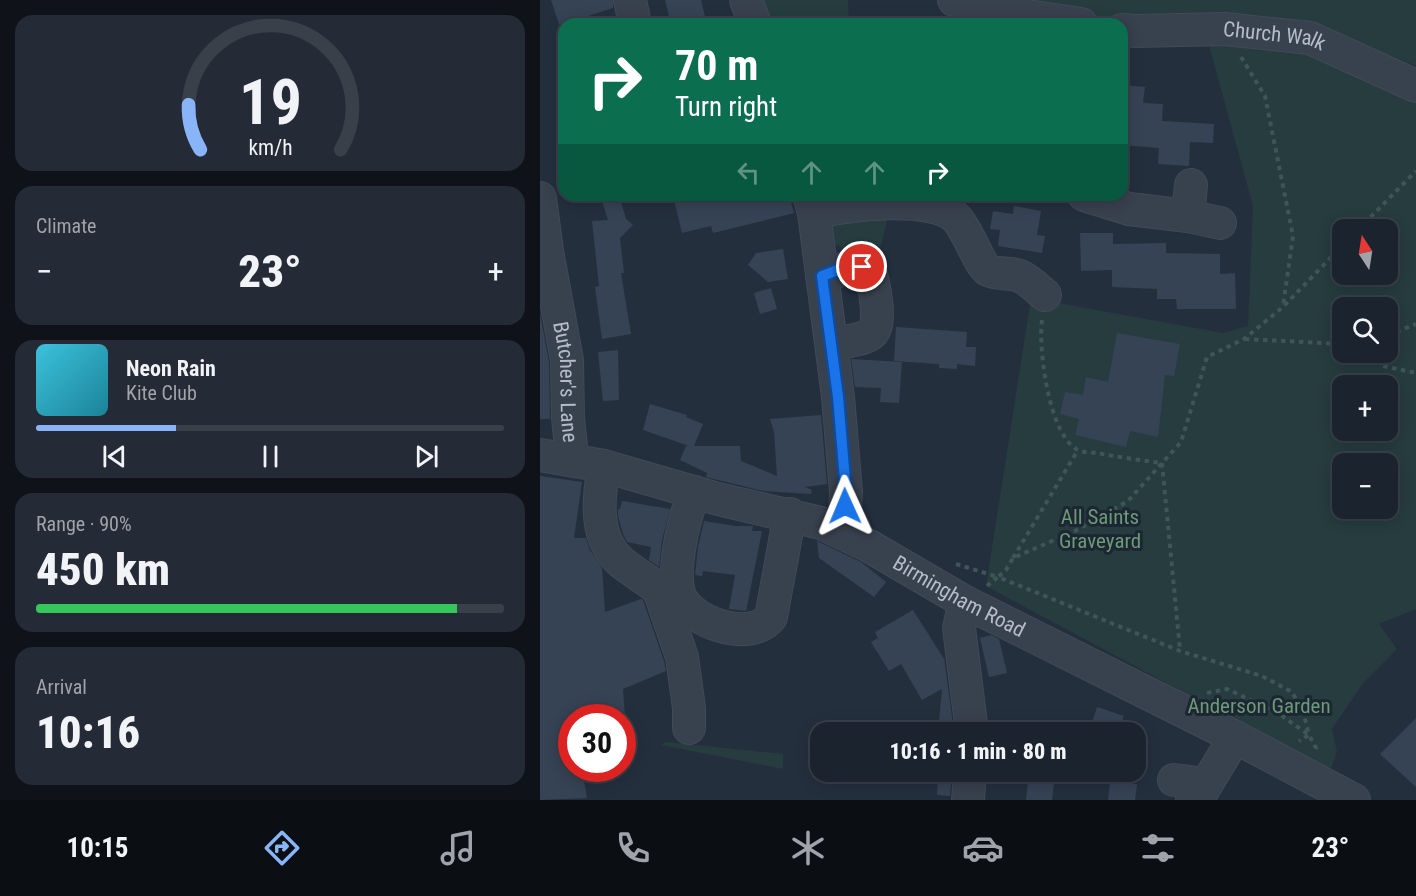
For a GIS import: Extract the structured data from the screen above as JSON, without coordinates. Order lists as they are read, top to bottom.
{
  "streets": {
    "street": ["Church Walk", "Butcher's Lane", "Birmingham Road"]
  },
  "crossings": [
    ["Butcher's Lane", "Birmingham Road"]
  ],
  "parks": ["All Saints Graveyard", "Anderson Garden"],
  "north": "top",
  "page": {
    "turn": ["70 m", "Turn right"],
    "tile": [
      "Climate",
      ["Range · 90%", "450 km"],
      ["Arrival", "10:16"]
    ],
    "map_buttons": ["+", "−"],
    "heat": ["−", "23°", "+"],
    "song": ["Neon Rain", "Kite Club"],
    "limit": "30",
    "trip": "10:16 · 1 min · 80 m",
    "tabs": ["10:15", "23°"],
    "gauge": ["19", "km/h"]
  }
}
